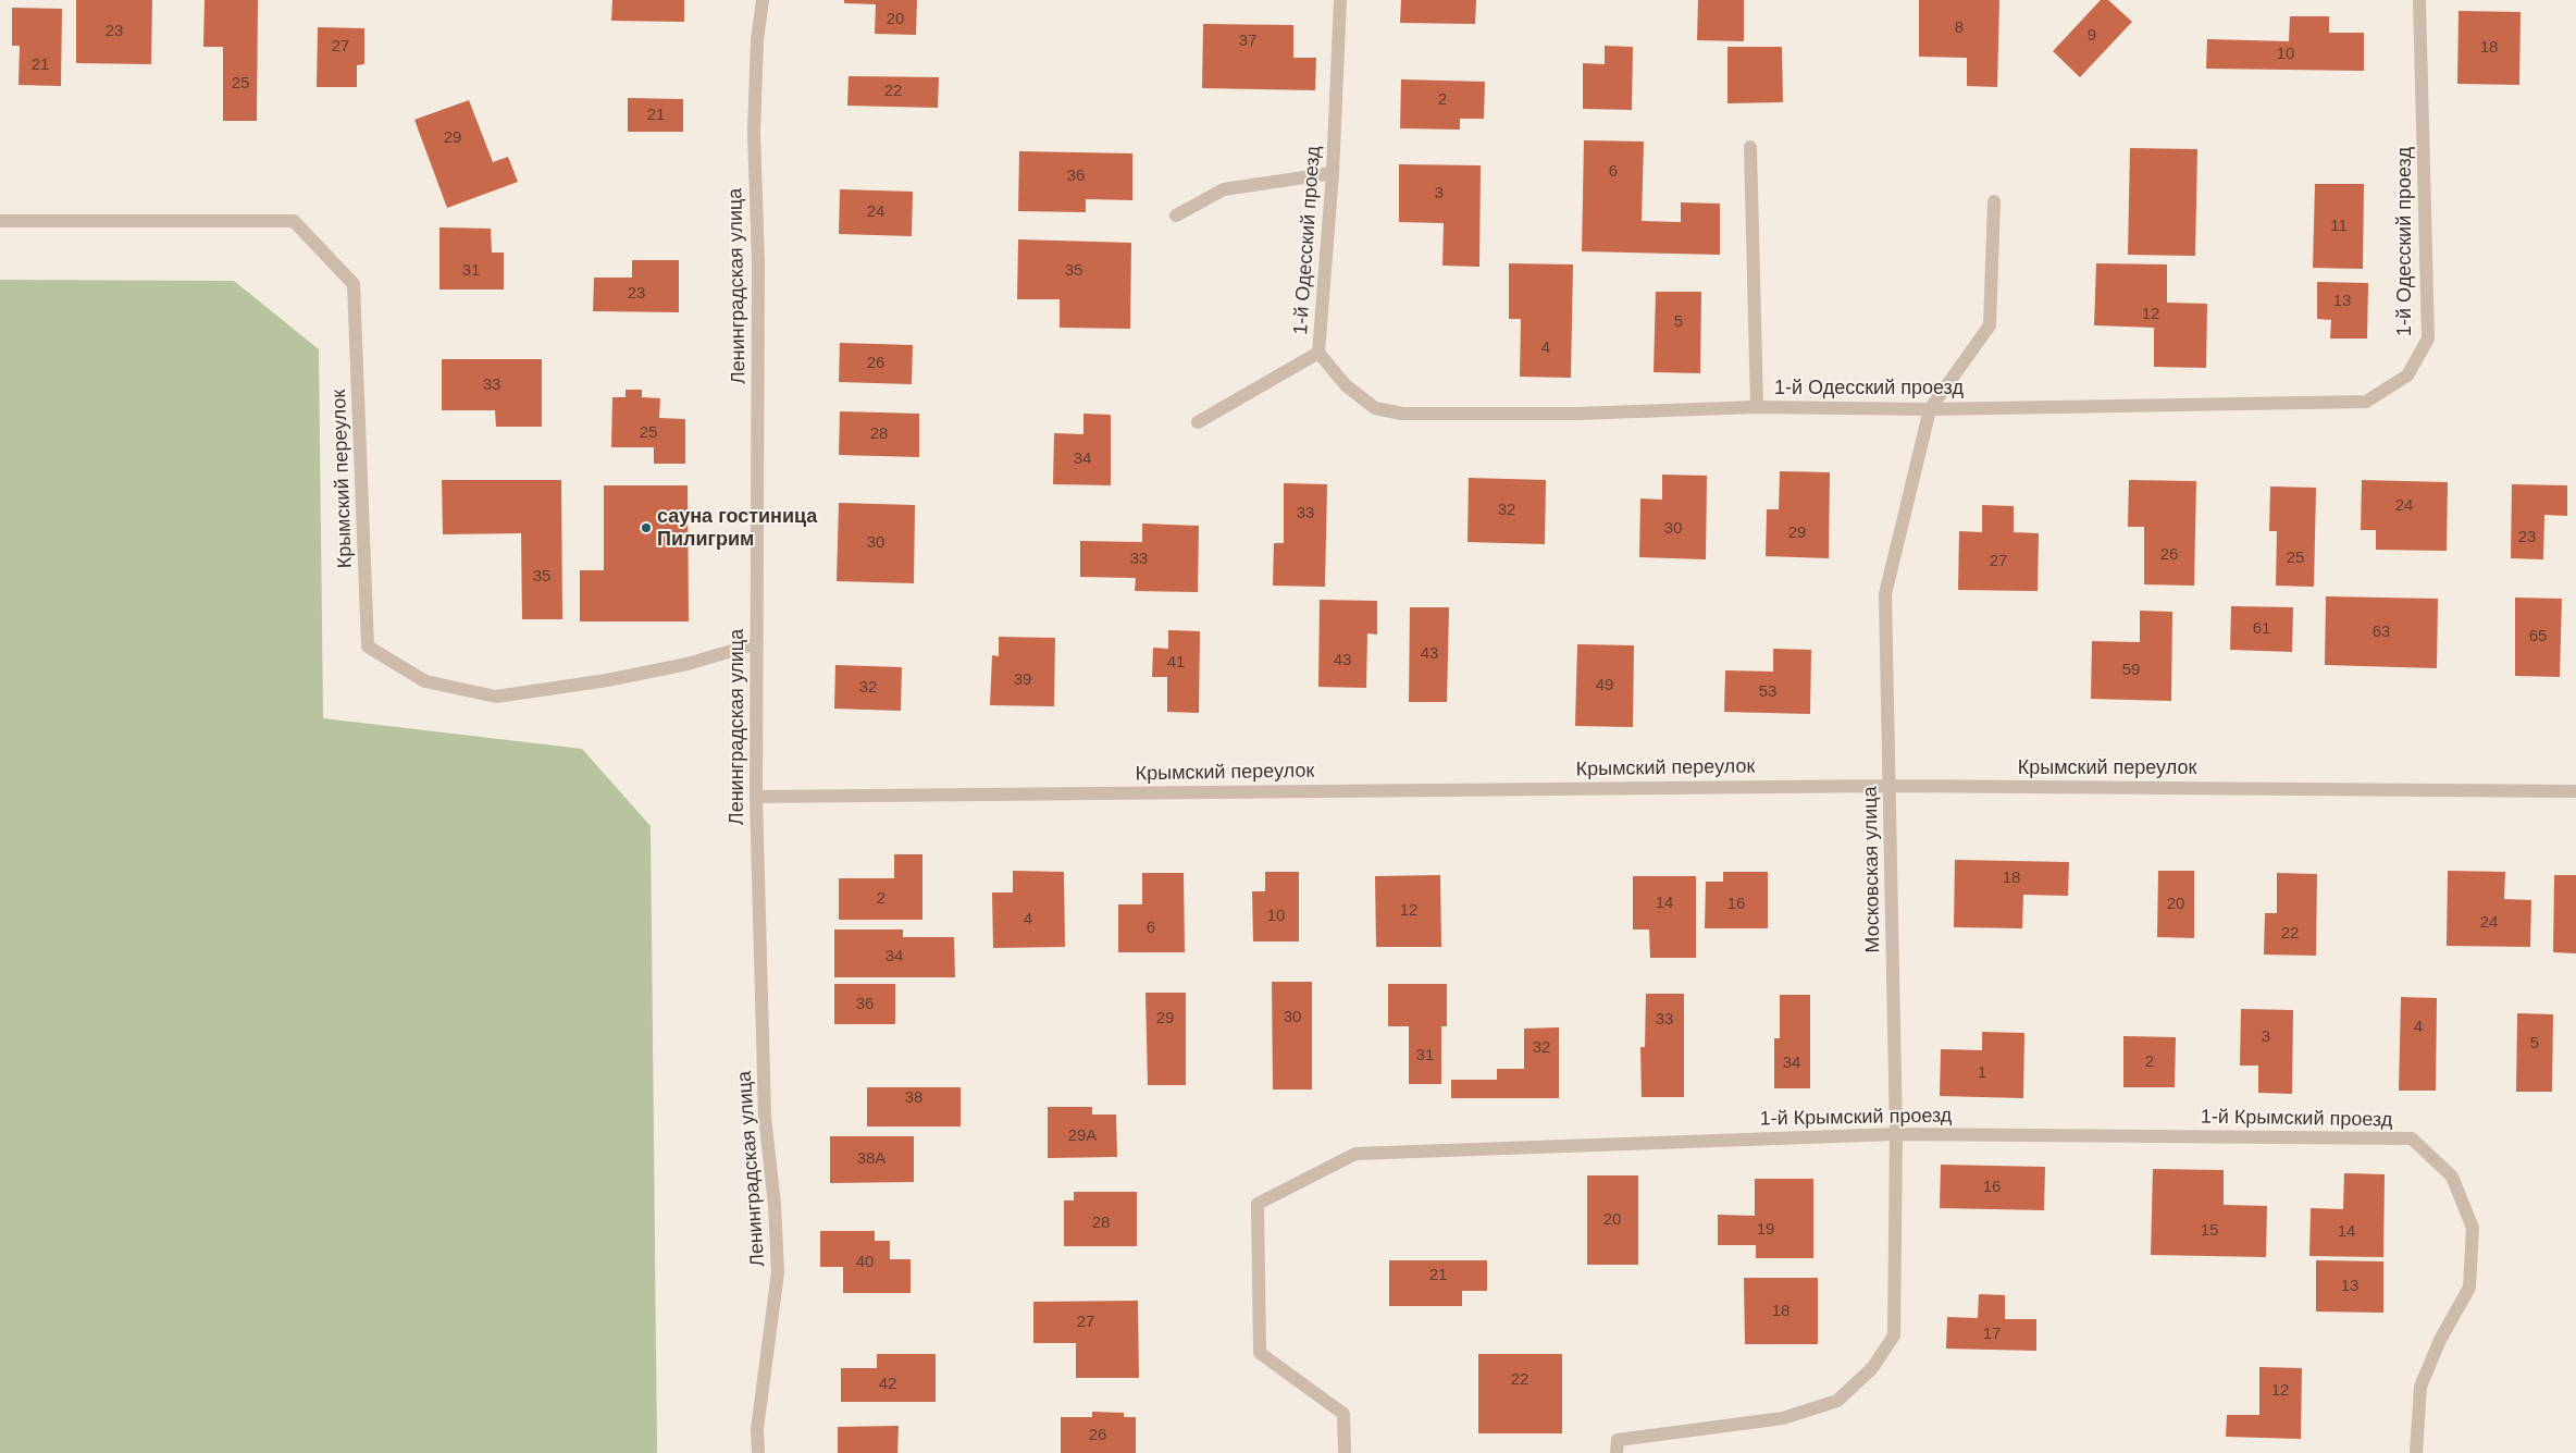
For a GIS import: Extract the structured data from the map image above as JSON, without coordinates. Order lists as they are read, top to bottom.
{
  "streets": {
    "street": [
      "1-й Одесский проезд",
      "Ленинградская улица",
      "Крымский переулок",
      "Московская улица",
      "1-й Крымский проезд"
    ]
  },
  "crossings": [
    ["1-й Одесский проезд", "Московская улица"],
    ["Ленинградская улица", "Крымский переулок"],
    ["Крымский переулок", "Московская улица"],
    ["Московская улица", "1-й Крымский проезд"]
  ],
  "places": ["сауна гостиница Пилигрим"],
  "house_numbers": [
    "20",
    "8",
    "23",
    "9",
    "37",
    "27",
    "18",
    "10",
    "21",
    "25",
    "22",
    "2",
    "21",
    "29",
    "6",
    "36",
    "3",
    "24",
    "11",
    "31",
    "35",
    "23",
    "13",
    "12",
    "5",
    "4",
    "26",
    "33",
    "25",
    "28",
    "34",
    "24",
    "32",
    "33",
    "30",
    "29",
    "23",
    "30",
    "26",
    "25",
    "33",
    "27",
    "35",
    "61",
    "63",
    "65",
    "43",
    "43",
    "41",
    "59",
    "39",
    "49",
    "32",
    "53",
    "18",
    "2",
    "14",
    "16",
    "20",
    "12",
    "10",
    "4",
    "24",
    "6",
    "22",
    "34",
    "36",
    "30",
    "29",
    "33",
    "4",
    "3",
    "5",
    "32",
    "31",
    "2",
    "34",
    "1",
    "38",
    "29А",
    "38А",
    "16",
    "20",
    "28",
    "19",
    "15",
    "14",
    "40",
    "21",
    "13",
    "18",
    "27",
    "17",
    "22",
    "42",
    "12",
    "26"
  ]
}
